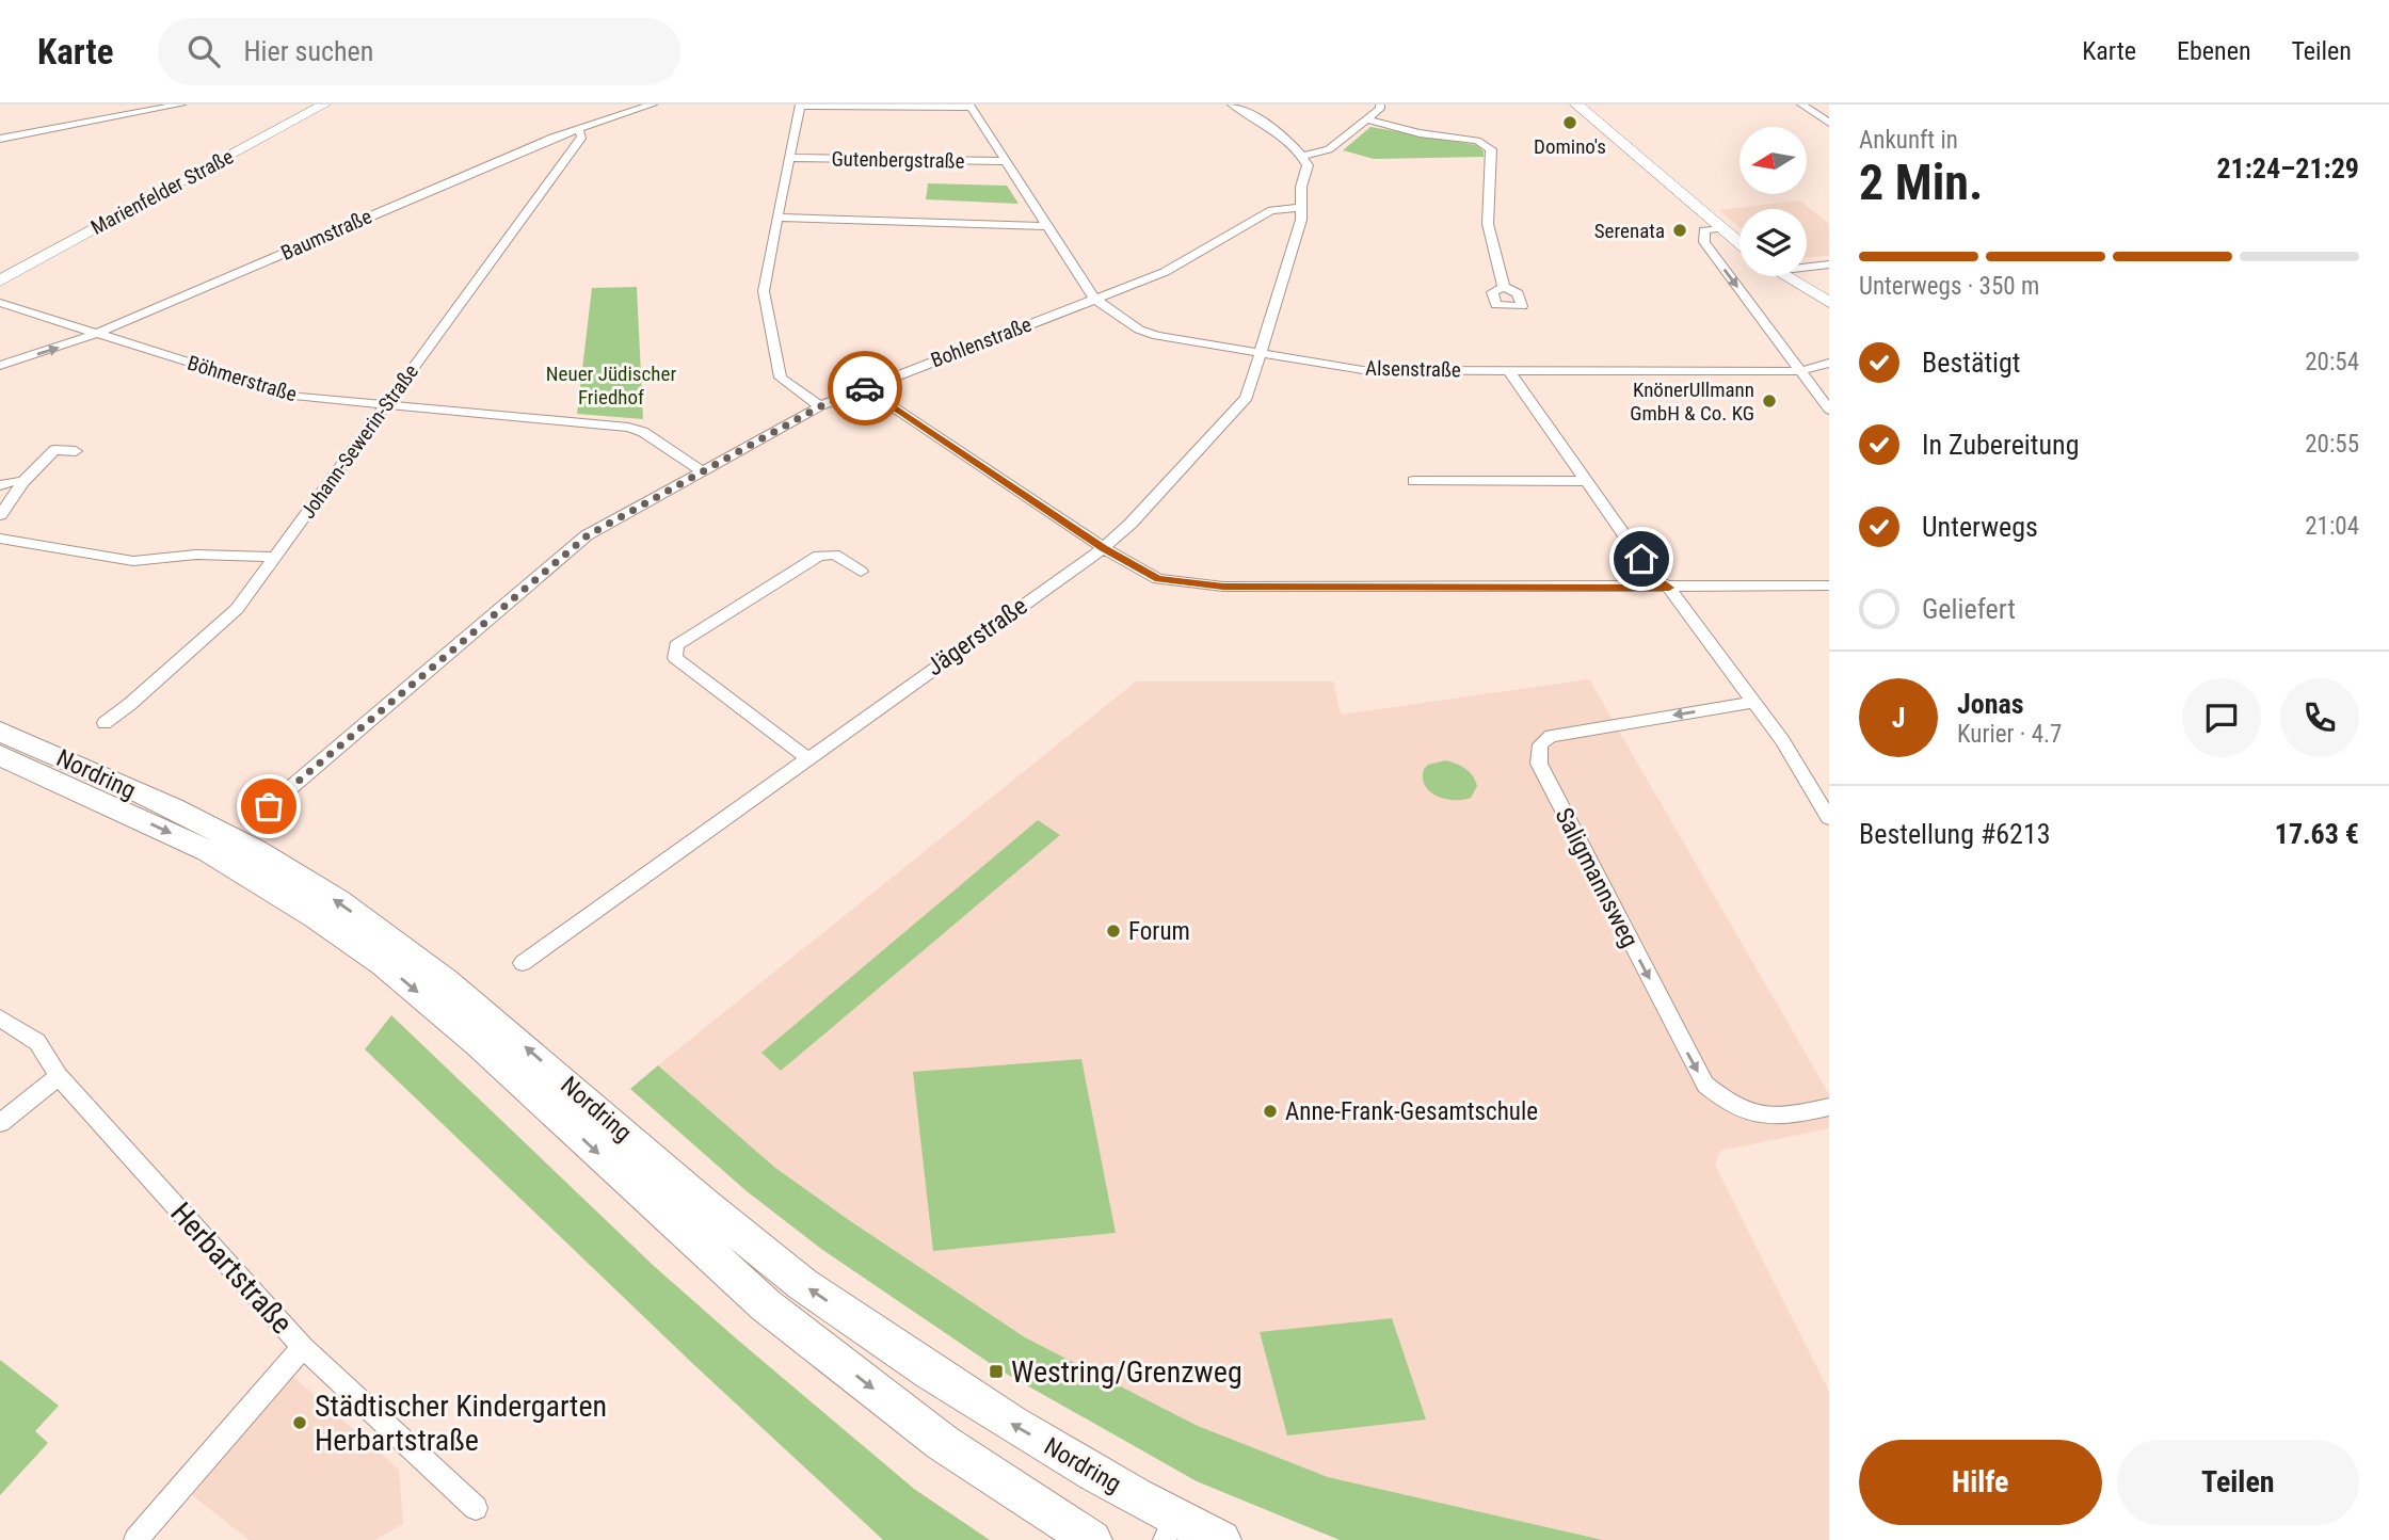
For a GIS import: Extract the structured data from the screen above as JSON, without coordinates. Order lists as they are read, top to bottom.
{
  "streets": {
    "main road": ["Nordring"],
    "street": [
      "Gutenbergstraße",
      "Marienfelder Straße",
      "Baumstraße",
      "Bohlenstraße",
      "Alsenstraße",
      "Böhmerstraße",
      "Johann-Sewerin-Straße",
      "Jägerstraße",
      "Saligmannsweg",
      "Herbartstraße"
    ]
  },
  "crossings": [
    ["Gutenbergstraße", "Alsenstraße"],
    ["Baumstraße", "Böhmerstraße"],
    ["Baumstraße", "Johann-Sewerin-Straße"],
    ["Bohlenstraße", "Alsenstraße"],
    ["Bohlenstraße", "Böhmerstraße"],
    ["Bohlenstraße", "Jägerstraße"],
    ["Alsenstraße", "Jägerstraße"],
    ["Böhmerstraße", "Johann-Sewerin-Straße"]
  ],
  "parks": ["Neuer Jüdischer Friedhof"],
  "places": {
    "other": [
      "Domino's",
      "Serenata",
      "KnönerUllmann GmbH & Co. KG",
      "Forum",
      "Anne-Frank-Gesamtschule",
      "Städtischer Kindergarten Herbartstraße"
    ],
    "transit": ["Westring/Grenzweg"]
  },
  "north": "left",
  "page": {
    "header": "Karte",
    "search": "Hier suchen",
    "nav": ["Karte", "Ebenen", "Teilen"],
    "heading": ["2 Min.", "Ankunft in", "21:24–21:29"],
    "panel": [
      "Jonas",
      "Kurier · 4.7",
      "Bestellung #6213",
      "17.63 €"
    ],
    "bar": "Unterwegs · 350 m",
    "list": [
      ["Bestätigt", "20:54"],
      ["In Zubereitung", "20:55"],
      ["Unterwegs", "21:04"],
      "Geliefert"
    ],
    "round": "J",
    "buttons": ["Hilfe", "Teilen"]
  }
}
